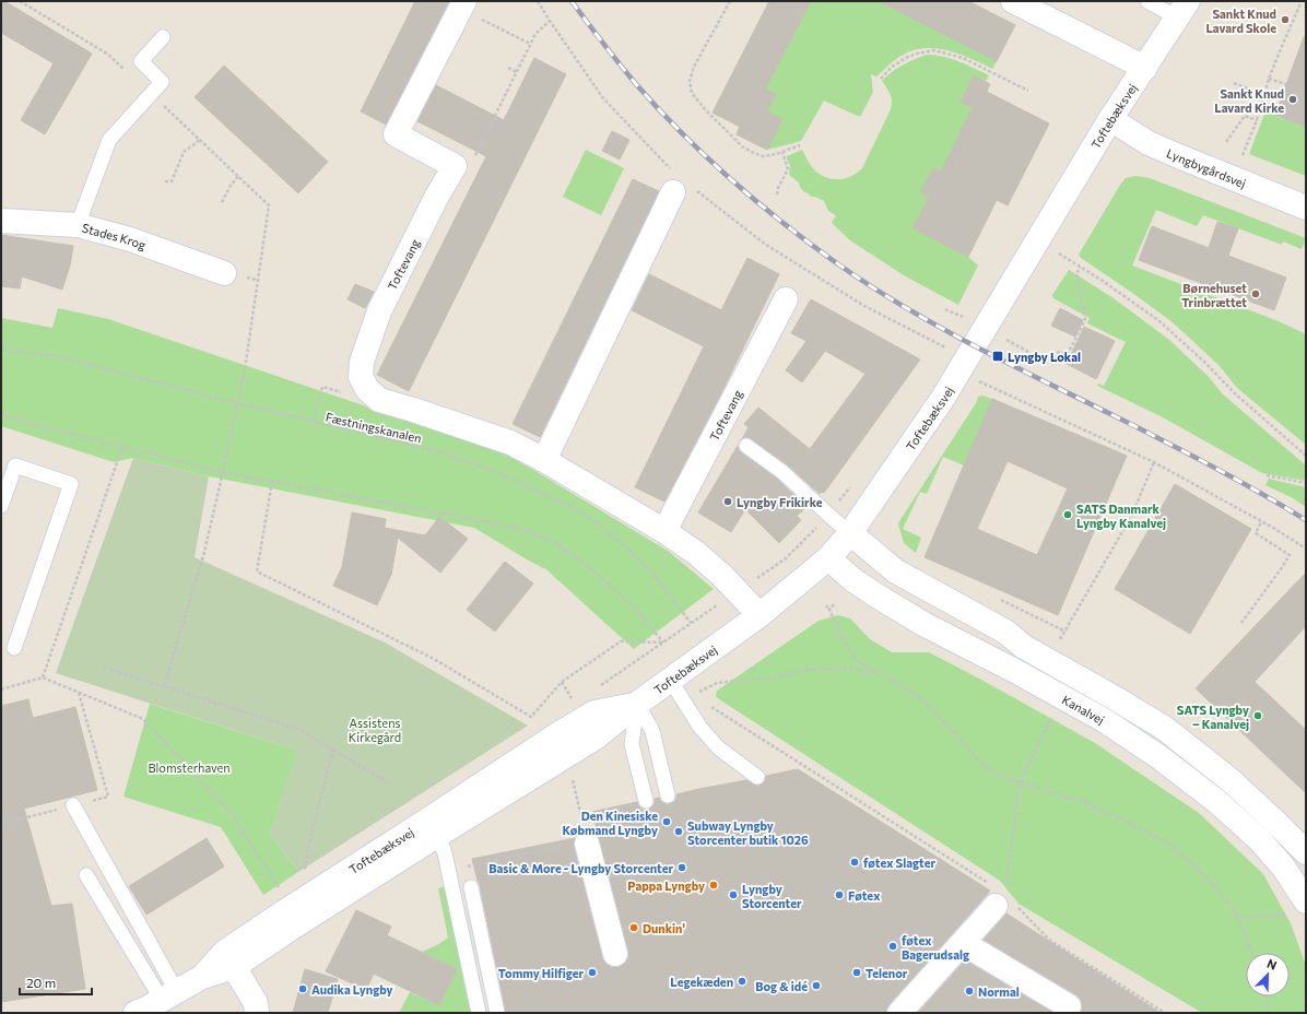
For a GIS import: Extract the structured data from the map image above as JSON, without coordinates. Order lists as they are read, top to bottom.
{
  "streets": {
    "street": [
      "Toftebæksvej",
      "Lyngbygårdsvej",
      "Stades Krog",
      "Toftevang",
      "Kanalvej"
    ],
    "path": ["Fæstningskanalen"]
  },
  "crossings": [
    ["Toftebæksvej", "Lyngbygårdsvej"],
    ["Toftebæksvej", "Kanalvej"]
  ],
  "parks": ["Assistens Kirkegård", "Blomsterhaven"],
  "places": {
    "other": [
      "Sankt Knud Lavard Skole",
      "Sankt Knud Lavard Kirke",
      "Børnehuset Trinbrættet",
      "Lyngby Frikirke",
      "SATS Danmark Lyngby Kanalvej",
      "SATS Lyngby – Kanalvej",
      "Den Kinesiske Købmand Lyngby",
      "Subway Lyngby Storcenter butik 1026",
      "føtex Slagter",
      "Basic & More - Lyngby Storcenter",
      "Pappa Lyngby",
      "Lyngby Storcenter",
      "Føtex",
      "Dunkin'",
      "føtex Bagerudsalg",
      "Tommy Hilfiger",
      "Telenor",
      "Legekæden",
      "Bog & idé",
      "Audika Lyngby",
      "Normal"
    ],
    "transit": ["Lyngby Lokal"]
  },
  "scale_bar": "20 m",
  "north": "top right"
}
